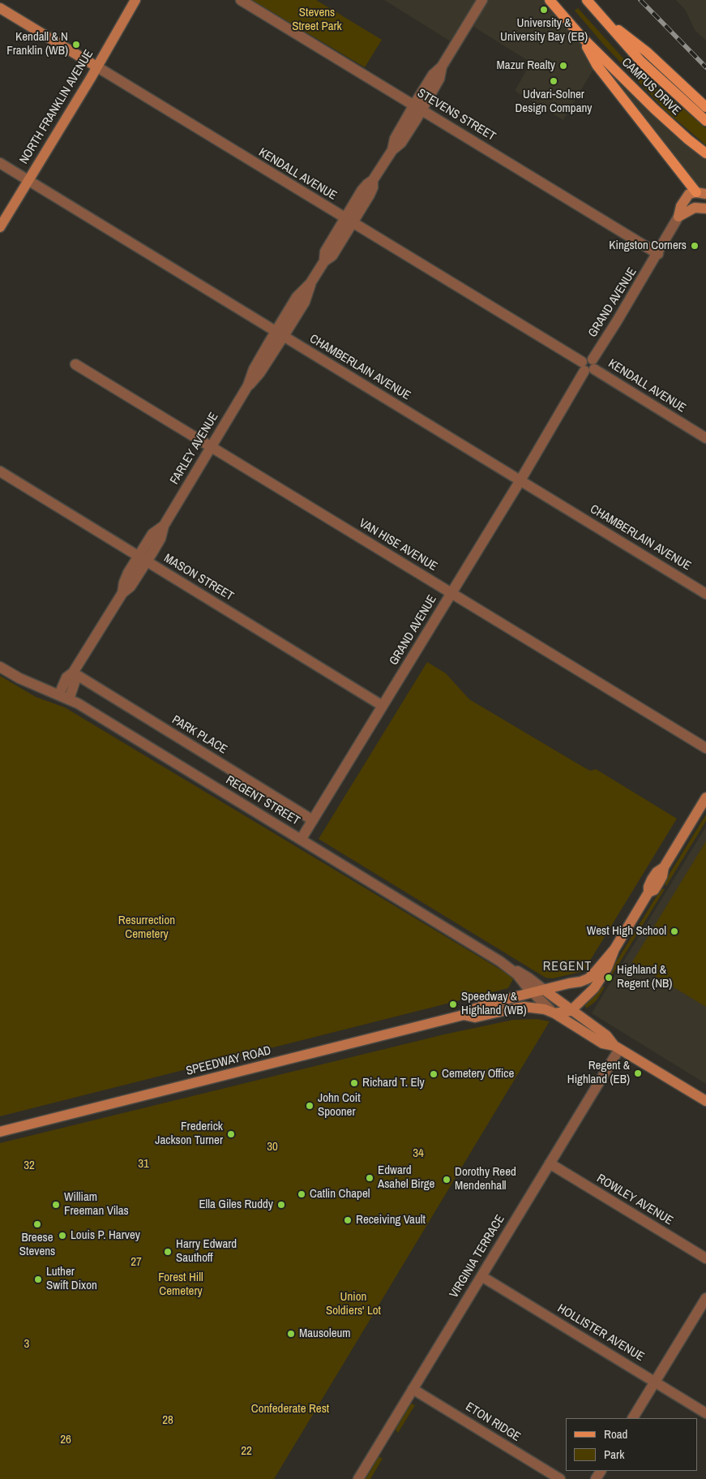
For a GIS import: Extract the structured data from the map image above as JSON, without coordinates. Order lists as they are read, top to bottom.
{
  "streets": {
    "main road": [
      "CAMPUS DRIVE",
      "NORTH FRANKLIN AVENUE",
      "KENDALL AVENUE",
      "REGENT STREET",
      "SPEEDWAY ROAD"
    ],
    "street": [
      "STEVENS STREET",
      "GRAND AVENUE",
      "CHAMBERLAIN AVENUE",
      "FARLEY AVENUE",
      "VAN HISE AVENUE",
      "MASON STREET",
      "PARK PLACE",
      "ROWLEY AVENUE",
      "VIRGINIA TERRACE",
      "HOLLISTER AVENUE",
      "ETON RIDGE"
    ]
  },
  "crossings": [
    ["NORTH FRANKLIN AVENUE", "KENDALL AVENUE"],
    ["NORTH FRANKLIN AVENUE", "CHAMBERLAIN AVENUE"],
    ["STEVENS STREET", "GRAND AVENUE"],
    ["STEVENS STREET", "FARLEY AVENUE"],
    ["KENDALL AVENUE", "GRAND AVENUE"],
    ["KENDALL AVENUE", "FARLEY AVENUE"],
    ["GRAND AVENUE", "CHAMBERLAIN AVENUE"],
    ["GRAND AVENUE", "VAN HISE AVENUE"],
    ["GRAND AVENUE", "MASON STREET"],
    ["GRAND AVENUE", "PARK PLACE"],
    ["GRAND AVENUE", "REGENT STREET"],
    ["CHAMBERLAIN AVENUE", "FARLEY AVENUE"],
    ["FARLEY AVENUE", "VAN HISE AVENUE"],
    ["FARLEY AVENUE", "MASON STREET"],
    ["FARLEY AVENUE", "PARK PLACE"],
    ["FARLEY AVENUE", "REGENT STREET"],
    ["REGENT STREET", "SPEEDWAY ROAD"],
    ["REGENT STREET", "VIRGINIA TERRACE"],
    ["ROWLEY AVENUE", "VIRGINIA TERRACE"],
    ["VIRGINIA TERRACE", "HOLLISTER AVENUE"],
    ["VIRGINIA TERRACE", "ETON RIDGE"]
  ],
  "districts": ["REGENT"],
  "parks": [
    "Stevens Street Park",
    "Resurrection Cemetery",
    "30",
    "34",
    "31",
    "32",
    "27",
    "Forest Hill Cemetery",
    "Union Soldiers' Lot",
    "3",
    "Confederate Rest",
    "28",
    "26",
    "22"
  ],
  "places": [
    "University & University Bay (EB)",
    "Kendall & N Franklin (WB)",
    "Mazur Realty",
    "Udvari-Solner Design Company",
    "Kingston Corners",
    "West High School",
    "Highland & Regent (NB)",
    "Speedway & Highland (WB)",
    "Regent & Highland (EB)",
    "Cemetery Office",
    "Richard T. Ely",
    "John Coit Spooner",
    "Frederick Jackson Turner",
    "Edward Asahel Birge",
    "Dorothy Reed Mendenhall",
    "Catlin Chapel",
    "William Freeman Vilas",
    "Ella Giles Ruddy",
    "Receiving Vault",
    "Breese Stevens",
    "Louis P. Harvey",
    "Harry Edward Sauthoff",
    "Luther Swift Dixon",
    "Mausoleum"
  ],
  "legend": ["Road", "Park"]
}
